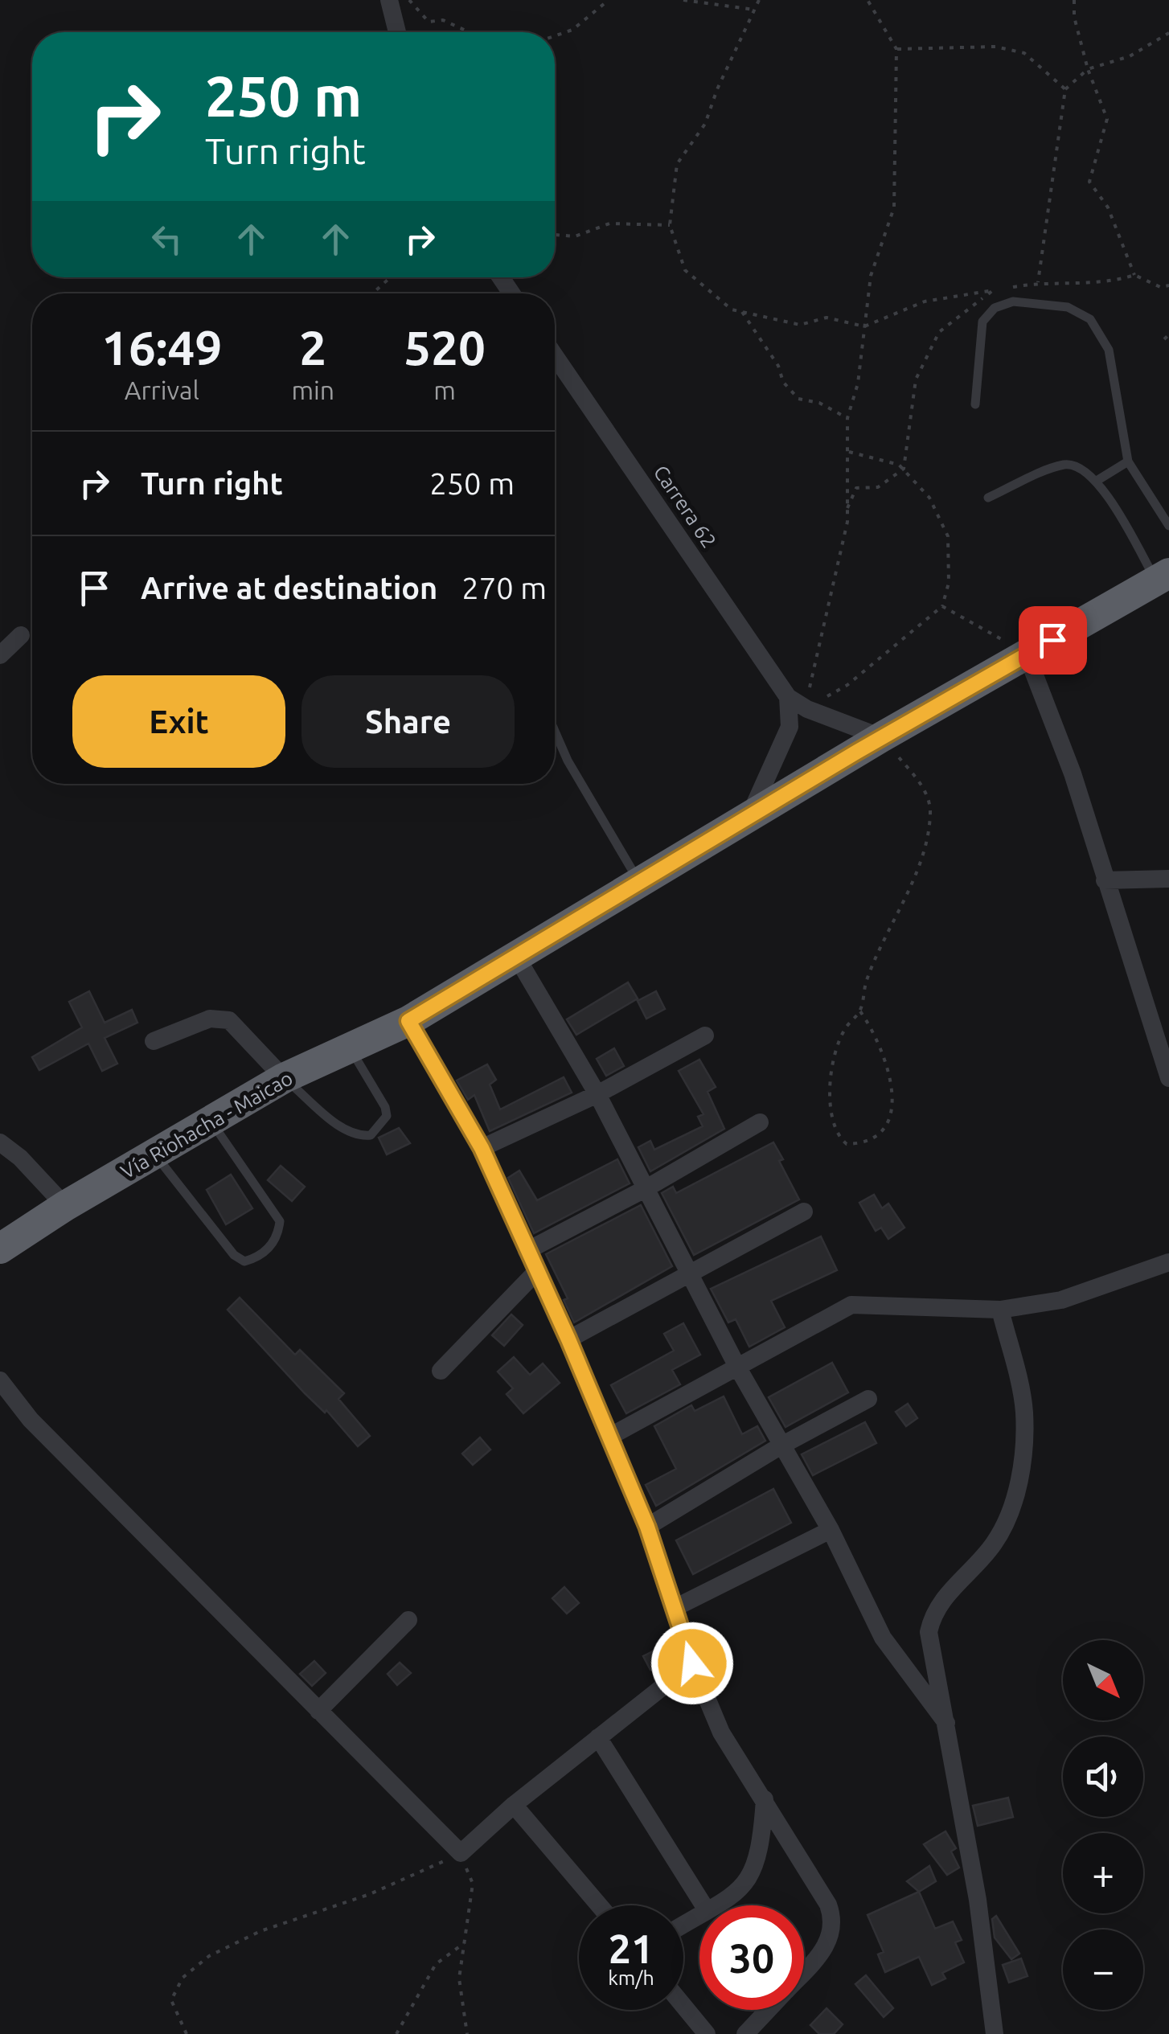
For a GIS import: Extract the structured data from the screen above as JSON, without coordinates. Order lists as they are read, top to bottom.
{
  "streets": {
    "highway": ["Vía Riohacha - Maicao"],
    "street": ["Carrera 62"]
  },
  "crossings": [
    ["Carrera 62", "Vía Riohacha - Maicao"]
  ],
  "north": "bottom right",
  "page": {
    "turn": ["250 m", "Turn right"],
    "eta": [
      "16:49",
      "Arrival",
      "2",
      "min",
      "520",
      "m"
    ],
    "list": [
      {
        "name": "Turn right",
        "value": "250 m"
      },
      {
        "name": "Arrive at destination",
        "value": "270 m"
      }
    ],
    "buttons": ["Exit", "Share"],
    "map_buttons": ["+", "−"],
    "speed": "21 km/h",
    "limit": "30"
  }
}
